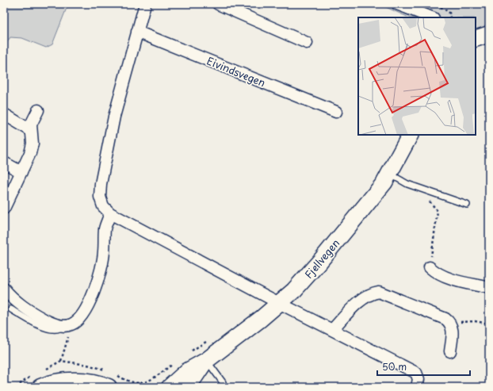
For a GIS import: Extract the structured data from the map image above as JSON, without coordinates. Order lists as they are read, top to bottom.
{
  "streets": {
    "main road": ["Fjellvegen"],
    "street": ["Eivindsvegen"]
  },
  "scale_bar": "50 m"
}
